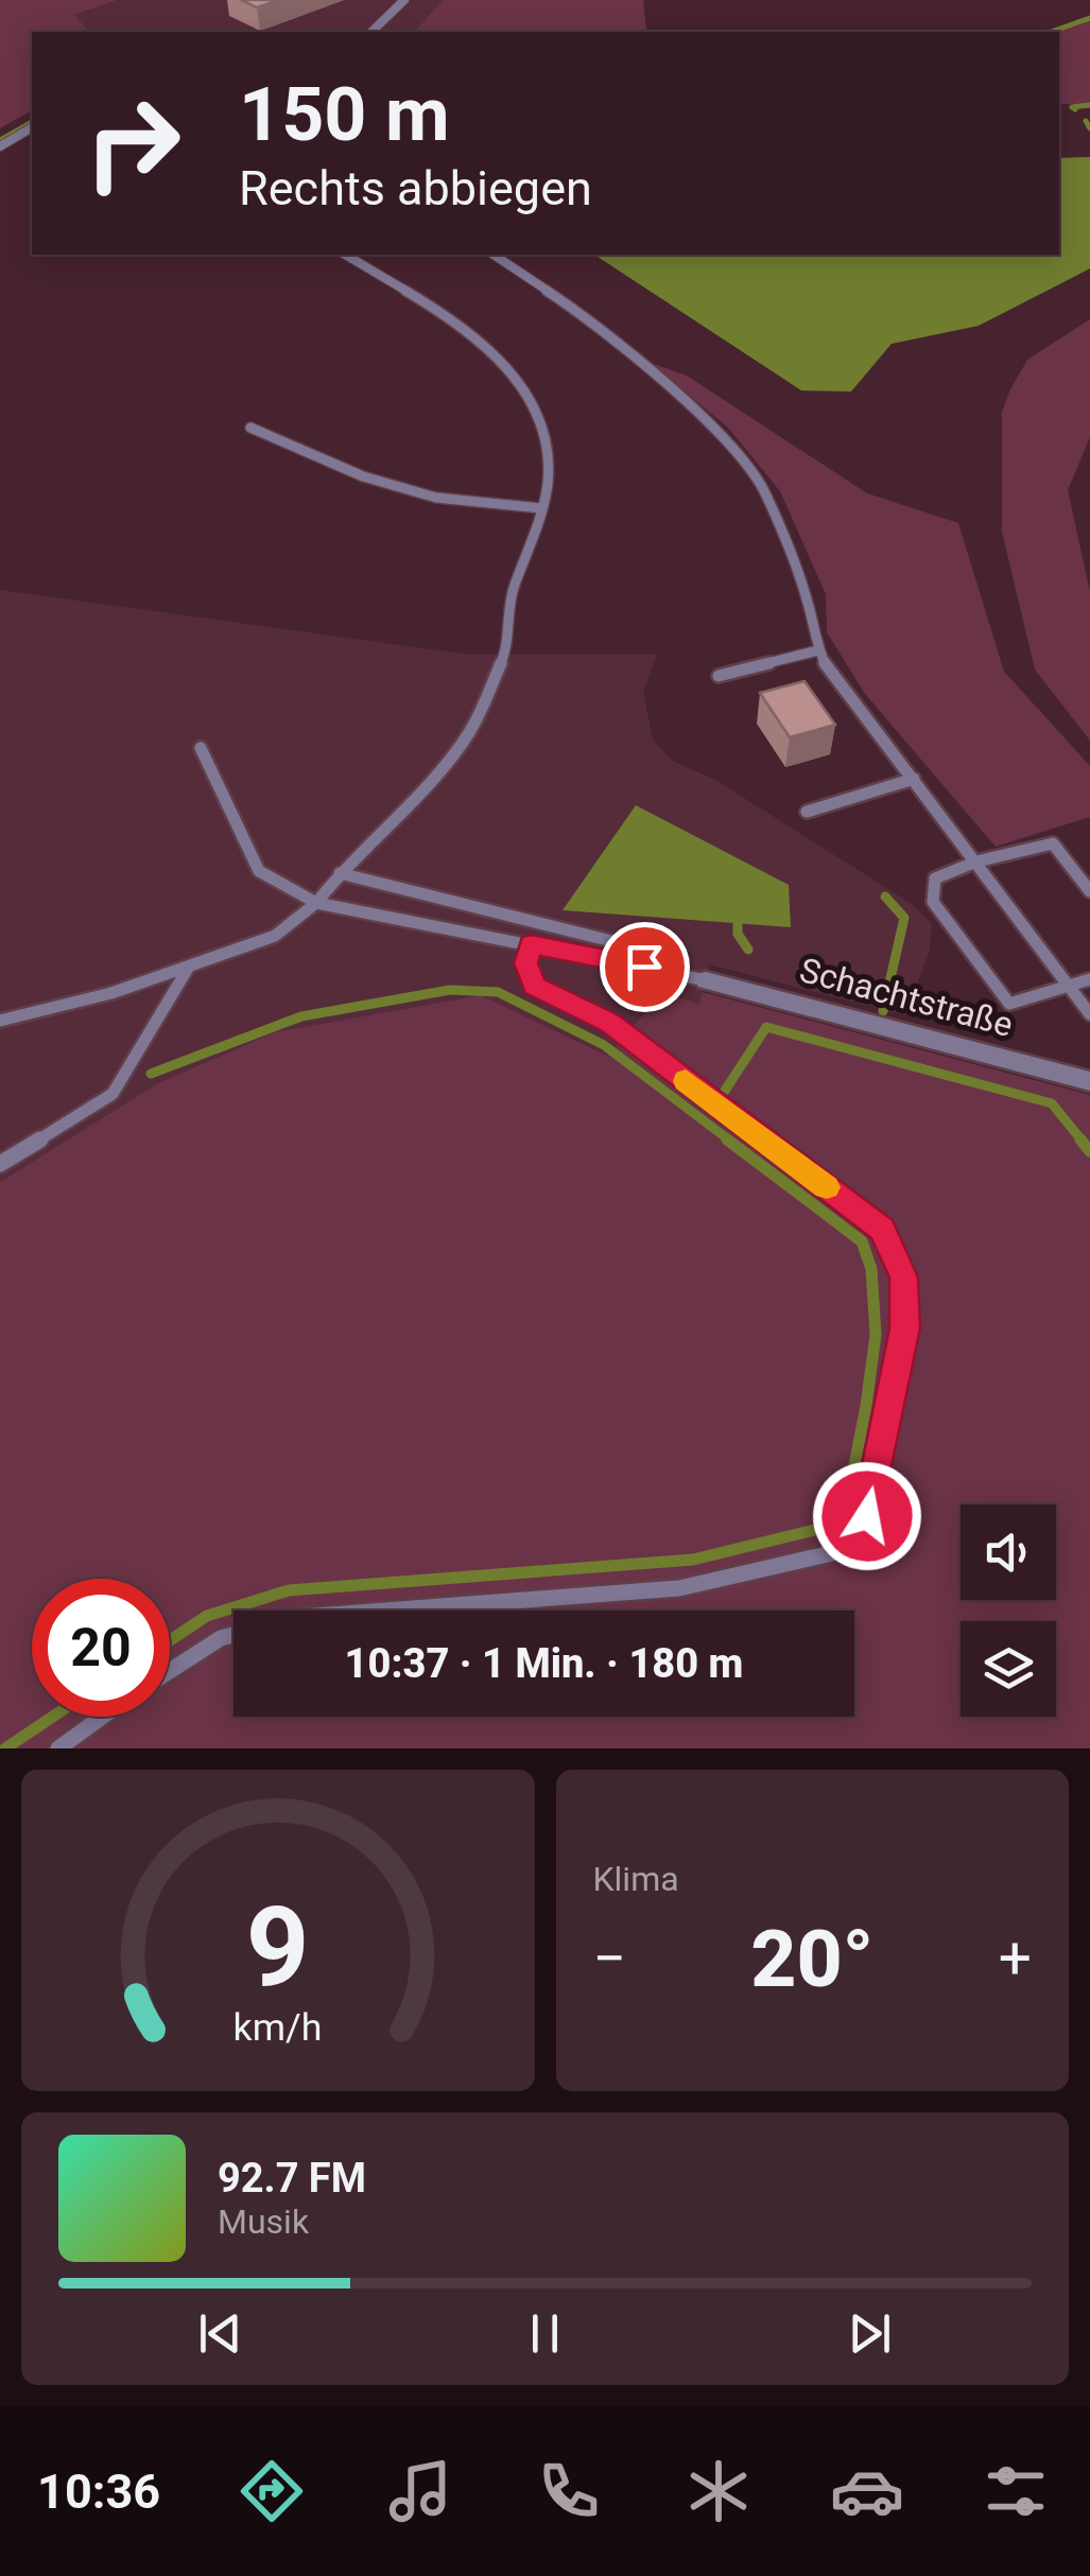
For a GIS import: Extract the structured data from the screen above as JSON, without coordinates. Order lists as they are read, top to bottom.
{
  "streets": {
    "street": ["Schachtstraße"]
  },
  "page": {
    "turn": ["150 m", "Rechts abbiegen"],
    "limit": "20",
    "trip": "10:37 · 1 Min. · 180 m",
    "tile": "Klima",
    "heat": ["−", "20°", "+"],
    "song": ["92.7 FM", "Musik"],
    "tabs": "10:36",
    "gauge": ["9", "km/h"]
  }
}
